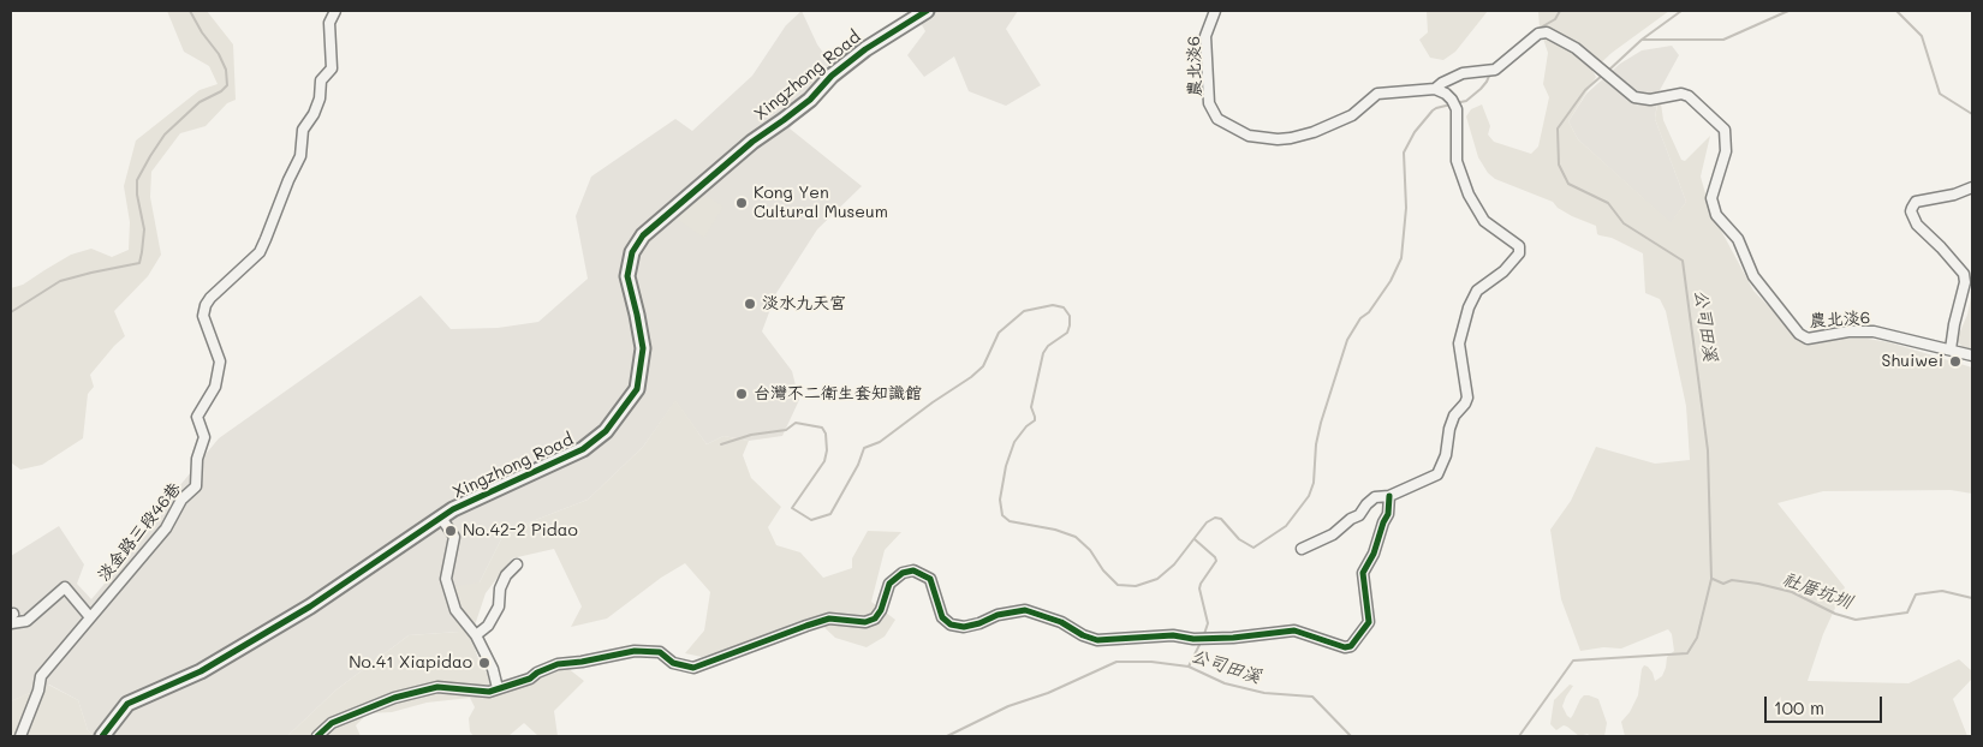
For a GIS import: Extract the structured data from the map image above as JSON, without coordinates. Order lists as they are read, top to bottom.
{
  "streets": {
    "street": ["農北淡6", "Xingzhong Road", "淡金路三段46巷"]
  },
  "water": ["公司田溪", "社厝坑圳"],
  "places": [
    "Kong Yen Cultural Museum",
    "淡水九天宮",
    "Shuiwei",
    "台灣不二衛生套知識館",
    "No.42-2 Pidao",
    "No.41 Xiapidao"
  ],
  "scale_bar": "100 m"
}
